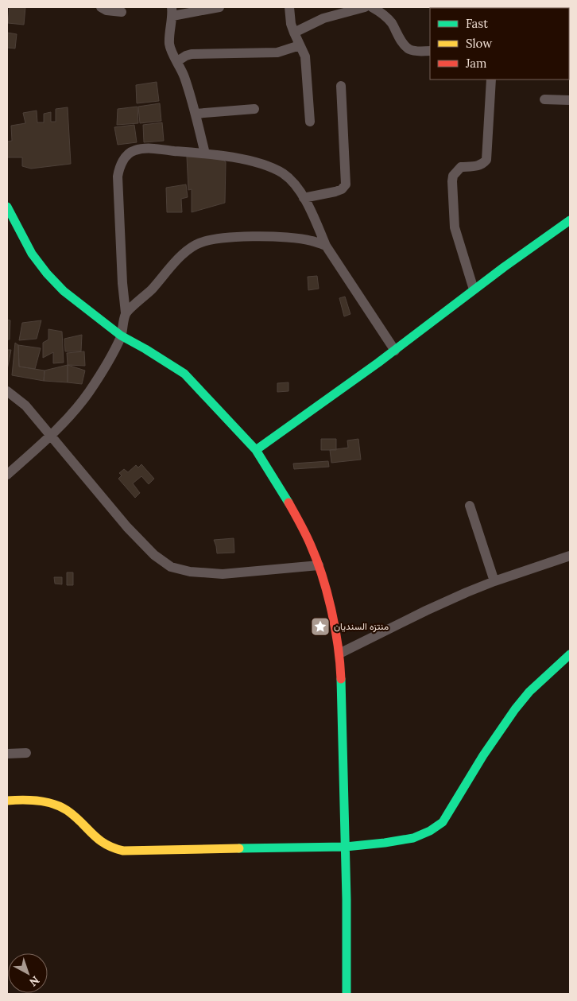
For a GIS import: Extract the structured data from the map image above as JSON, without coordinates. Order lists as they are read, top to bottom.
{
  "places": {
    "place": ["منتزه السنديان"]
  },
  "legend": ["Fast", "Slow", "Jam"],
  "north": "bottom right"
}
